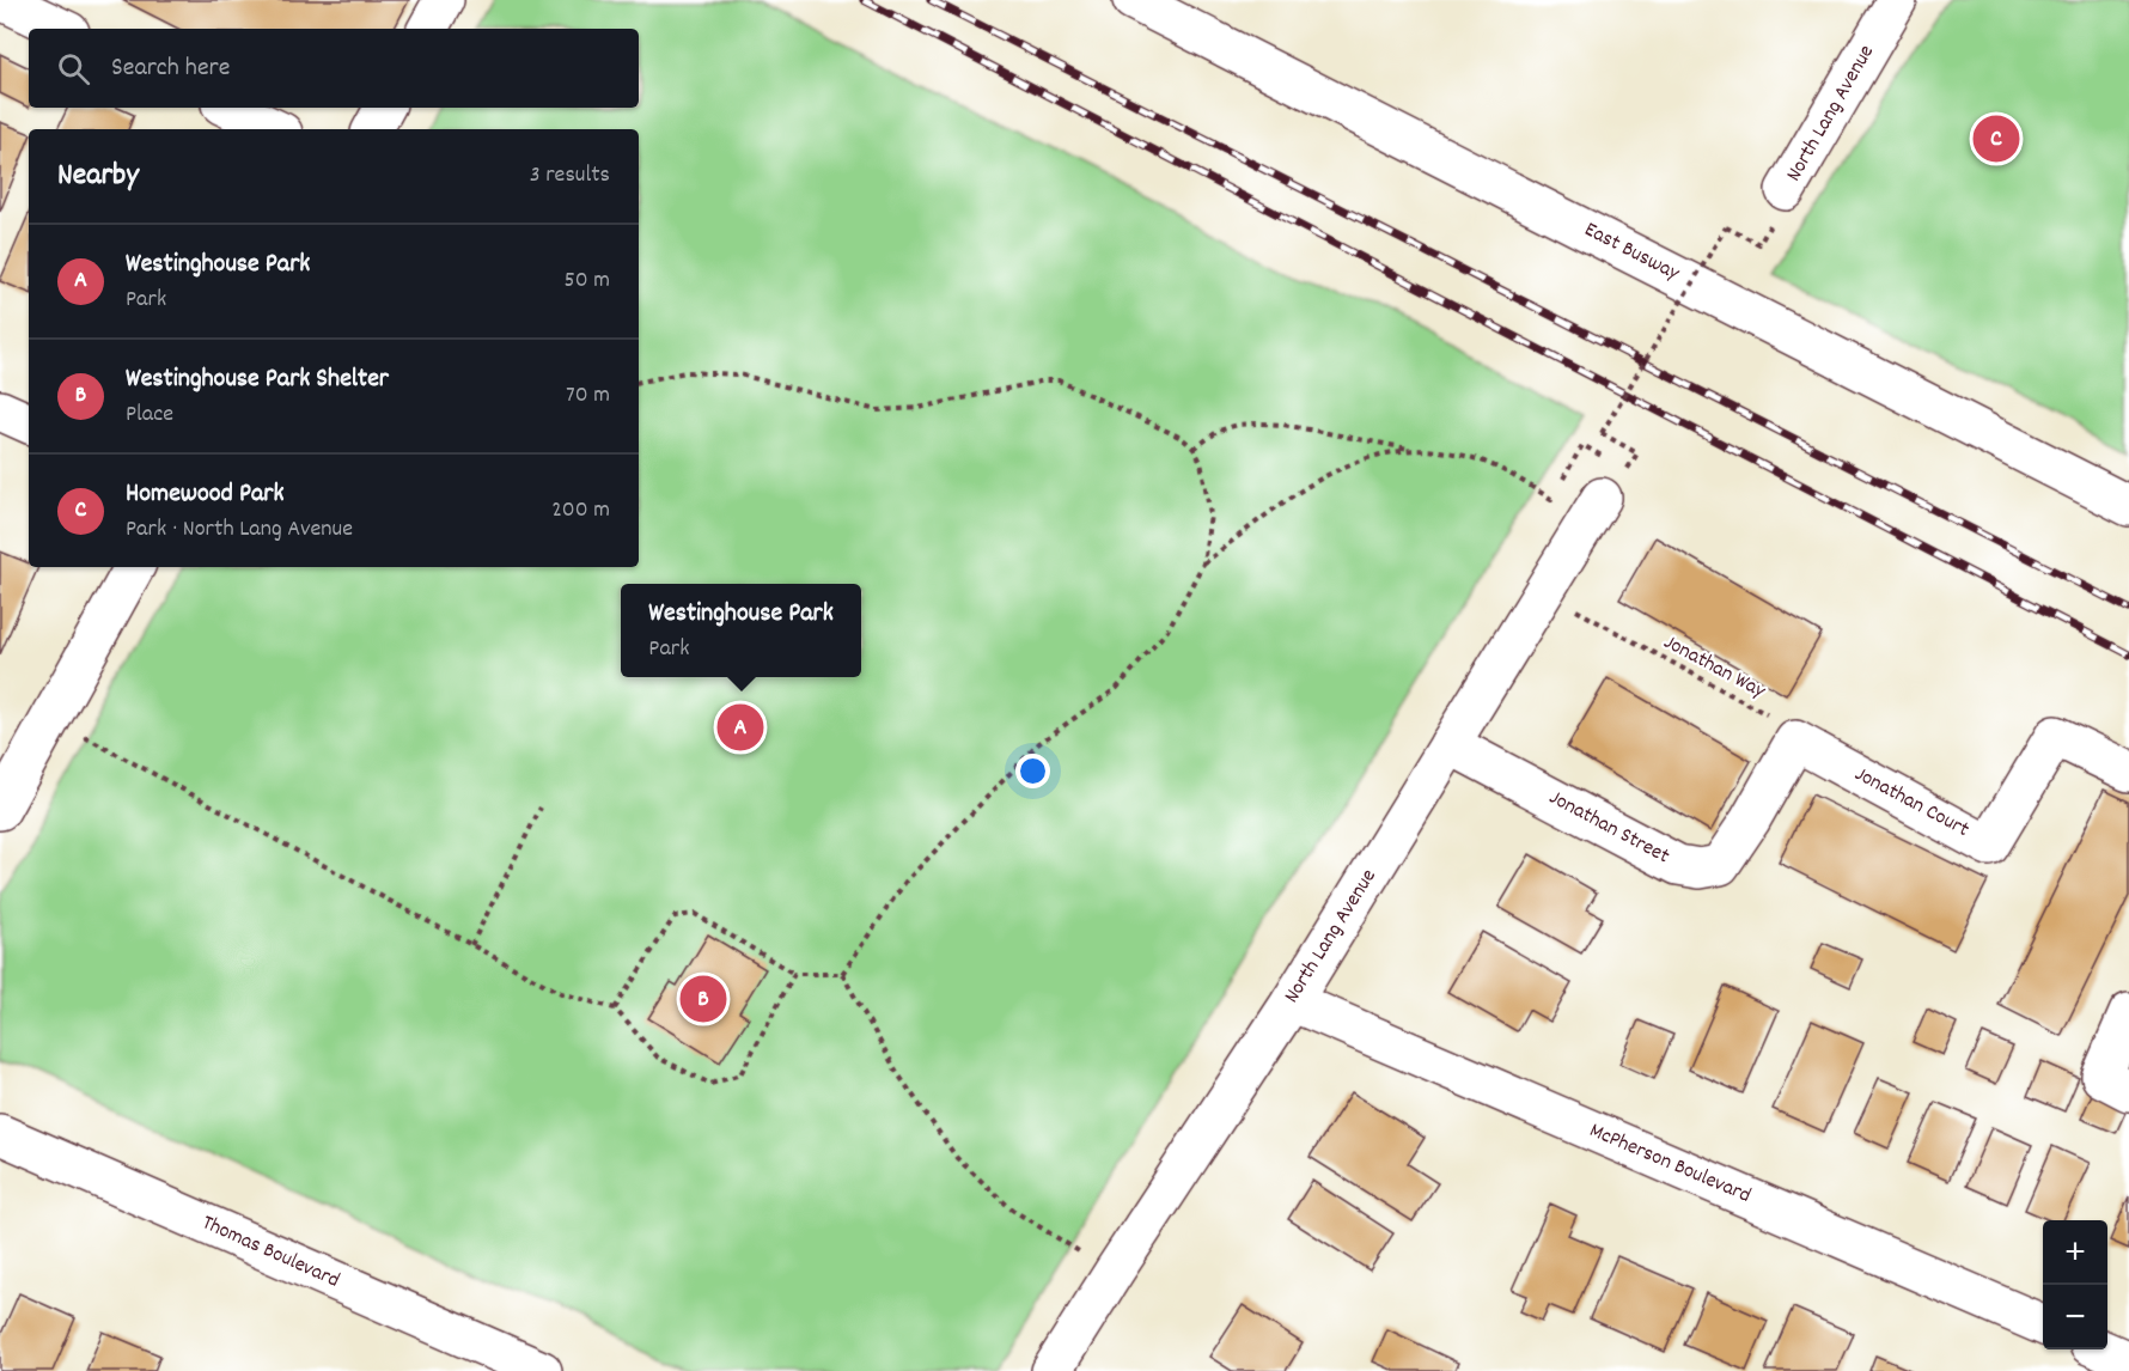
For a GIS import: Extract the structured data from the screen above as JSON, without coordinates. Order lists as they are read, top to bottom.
{
  "streets": {
    "street": [
      "North Lang Avenue",
      "East Busway",
      "Jonathan Court",
      "Jonathan Street",
      "McPherson Boulevard",
      "Thomas Boulevard"
    ],
    "path": ["Jonathan Way"]
  },
  "crossings": [
    ["North Lang Avenue", "Jonathan Street"],
    ["North Lang Avenue", "McPherson Boulevard"],
    ["Jonathan Way", "Jonathan Court"],
    ["Jonathan Way", "Jonathan Street"],
    ["Jonathan Court", "Jonathan Street"]
  ],
  "page": {
    "search": "Search here",
    "pins": ["C", "A", "B"],
    "heading": ["Nearby", "3 results"],
    "list": [
      {
        "mark": "A",
        "name": "Westinghouse Park",
        "note": "Park",
        "value": "50 m"
      },
      {
        "mark": "B",
        "name": "Westinghouse Park Shelter",
        "note": "Place",
        "value": "70 m"
      },
      {
        "mark": "C",
        "name": "Homewood Park",
        "note": "Park · North Lang Avenue",
        "value": "200 m"
      }
    ],
    "popup": ["Westinghouse Park", "Park"],
    "map_buttons": ["+", "−"]
  }
}
